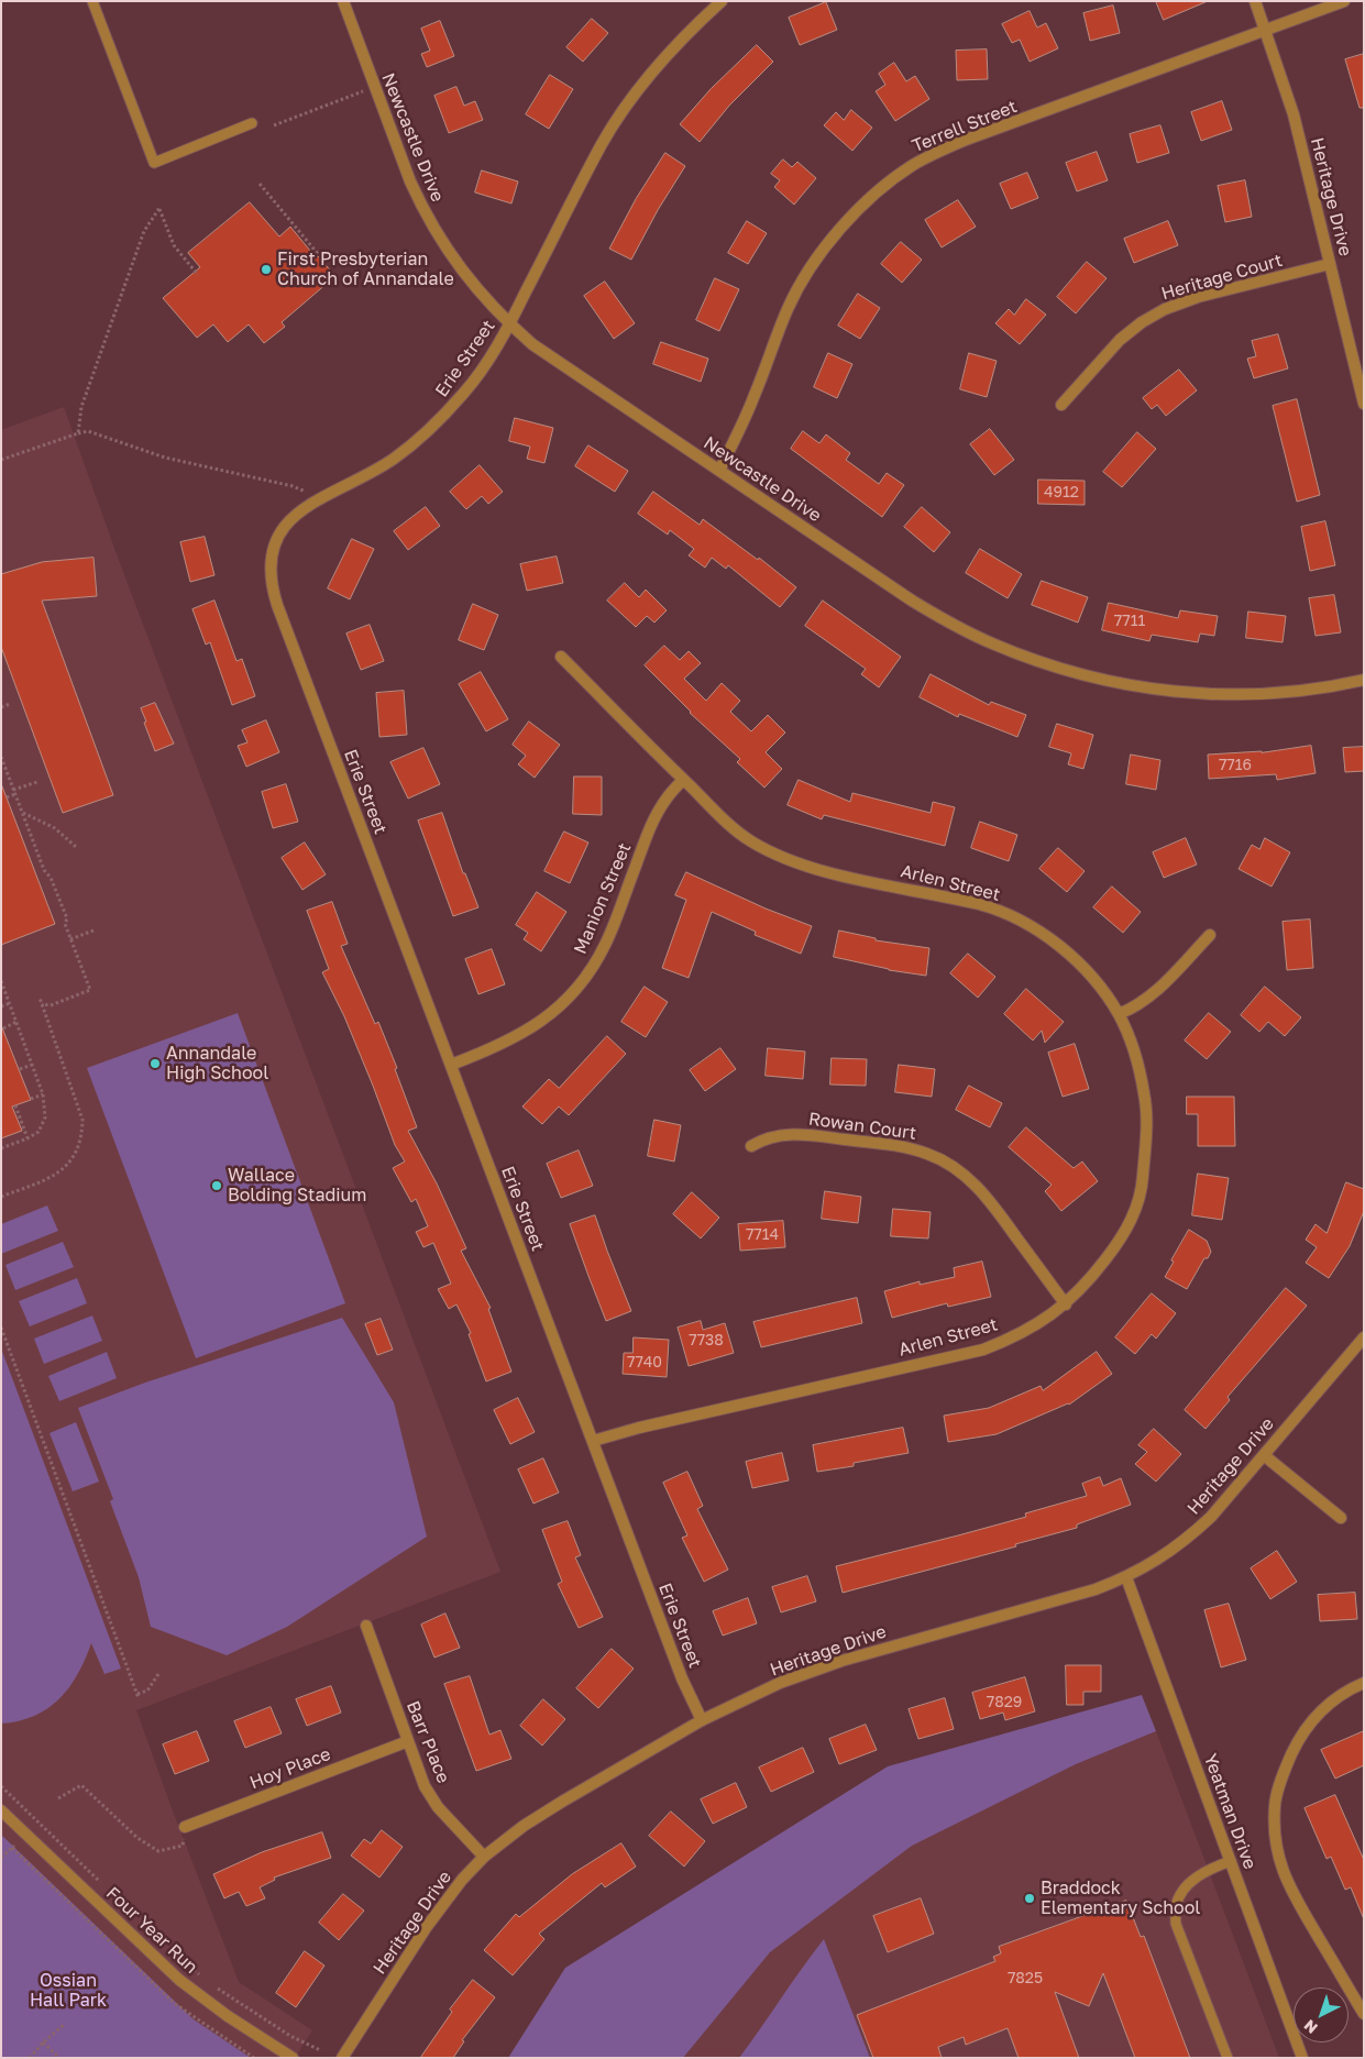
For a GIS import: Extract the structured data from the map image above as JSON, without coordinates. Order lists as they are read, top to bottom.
{
  "streets": {
    "street": [
      "Terrell Street",
      "Newcastle Drive",
      "Heritage Drive",
      "Heritage Court",
      "Erie Street",
      "Arlen Street",
      "Manion Street",
      "Rowan Court",
      "Barr Place",
      "Hoy Place",
      "Yeatman Drive",
      "Four Year Run"
    ]
  },
  "crossings": [
    ["Terrell Street", "Newcastle Drive"],
    ["Terrell Street", "Heritage Drive"],
    ["Newcastle Drive", "Erie Street"],
    ["Heritage Drive", "Heritage Court"],
    ["Heritage Drive", "Erie Street"],
    ["Heritage Drive", "Barr Place"],
    ["Heritage Drive", "Yeatman Drive"],
    ["Erie Street", "Arlen Street"],
    ["Erie Street", "Manion Street"],
    ["Arlen Street", "Manion Street"],
    ["Arlen Street", "Rowan Court"],
    ["Barr Place", "Hoy Place"]
  ],
  "parks": ["Ossian Hall Park"],
  "places": [
    "First Presbyterian Church of Annandale",
    "Annandale High School",
    "Wallace Bolding Stadium",
    "Braddock Elementary School"
  ],
  "house_numbers": [
    "4912",
    "7711",
    "7716",
    "7714",
    "7738",
    "7740",
    "7829",
    "7825"
  ],
  "north": "bottom left"
}
